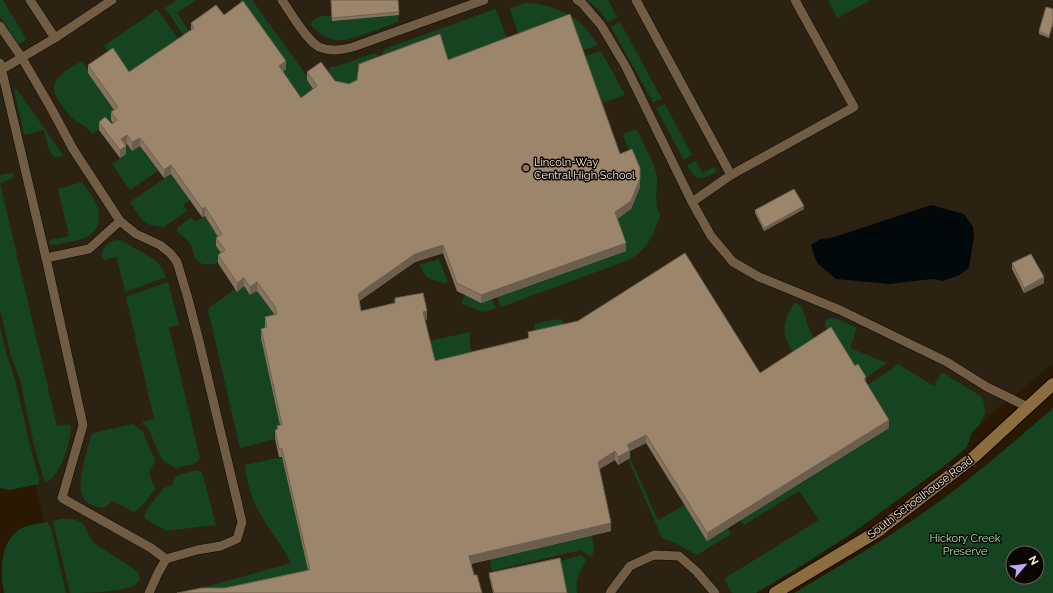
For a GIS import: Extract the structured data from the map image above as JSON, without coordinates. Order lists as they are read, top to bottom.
{
  "streets": {
    "street": ["South Schoolhouse Road"]
  },
  "parks": ["Hickory Creek Preserve"],
  "places": ["Lincoln-Way Central High School"],
  "north": "top right"
}
